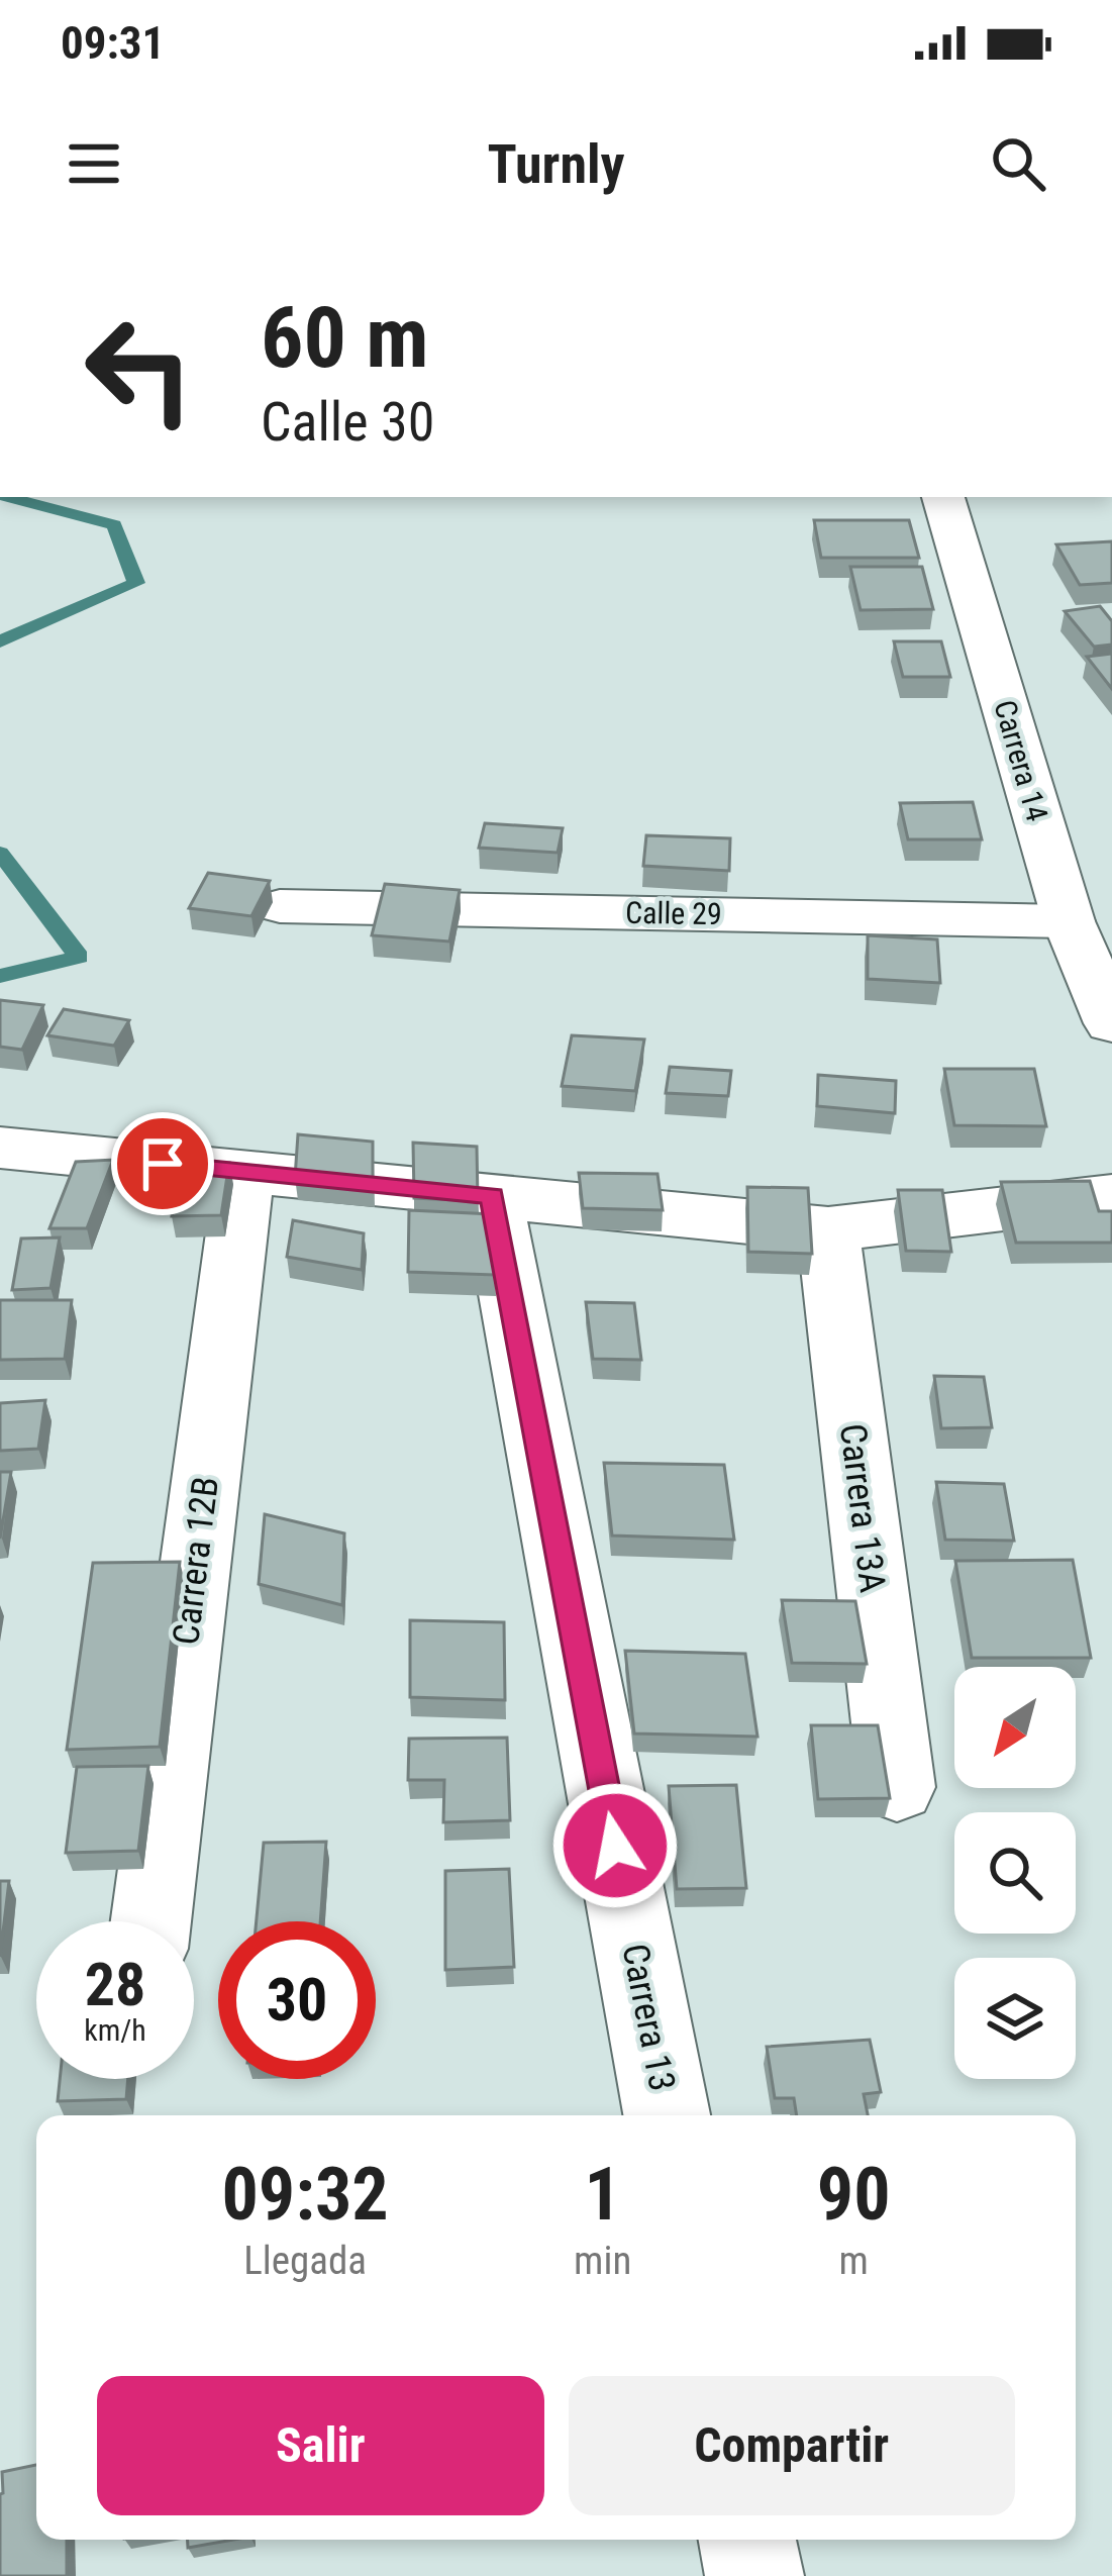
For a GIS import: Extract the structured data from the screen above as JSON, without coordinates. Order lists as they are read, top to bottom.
{
  "streets": {
    "street": [
      "Carrera 14",
      "Calle 29",
      "Carrera 13A",
      "Carrera 12B",
      "Carrera 13"
    ]
  },
  "crossings": [
    ["Carrera 14", "Calle 29"]
  ],
  "north": "bottom left",
  "page": {
    "status": "09:31",
    "header": "Turnly",
    "turn": ["60 m", "Calle 30"],
    "speed": "28 km/h",
    "limit": "30",
    "eta": [
      "09:32",
      "Llegada",
      "1",
      "min",
      "90",
      "m"
    ],
    "buttons": ["Salir", "Compartir"]
  }
}
